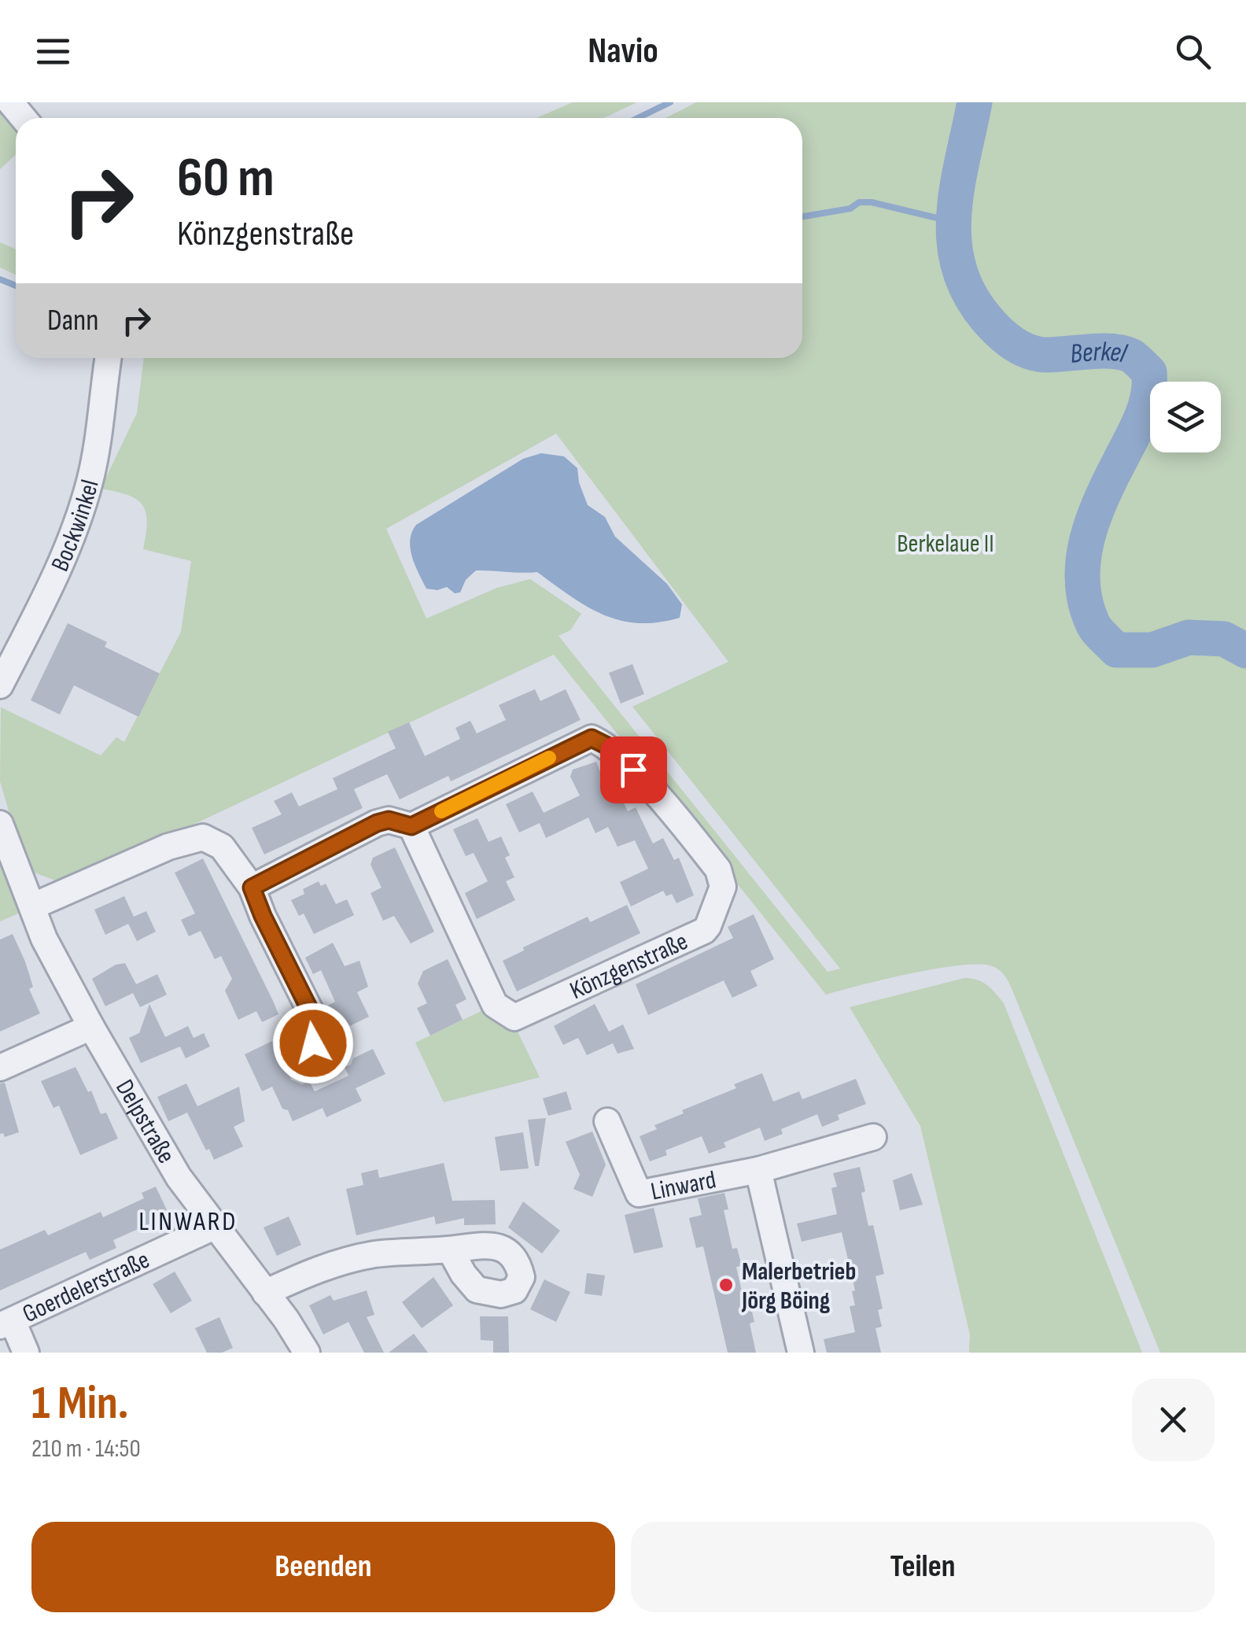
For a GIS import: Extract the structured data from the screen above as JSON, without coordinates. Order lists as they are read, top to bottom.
{
  "streets": {
    "street": [
      "Bockwinkel",
      "Könzgenstraße",
      "Delpstraße",
      "Linward",
      "Goerdelerstraße"
    ]
  },
  "crossings": [
    ["Delpstraße", "Goerdelerstraße"]
  ],
  "districts": ["LINWARD"],
  "water": ["Berkel"],
  "parks": ["Berkelaue II"],
  "places": ["Malerbetrieb Jörg Böing"],
  "page": {
    "header": "Navio",
    "turn": ["60 m", "Könzgenstraße"],
    "then": "Dann",
    "heading": ["1 Min.", "210 m · 14:50"],
    "buttons": ["Beenden", "Teilen"]
  }
}
